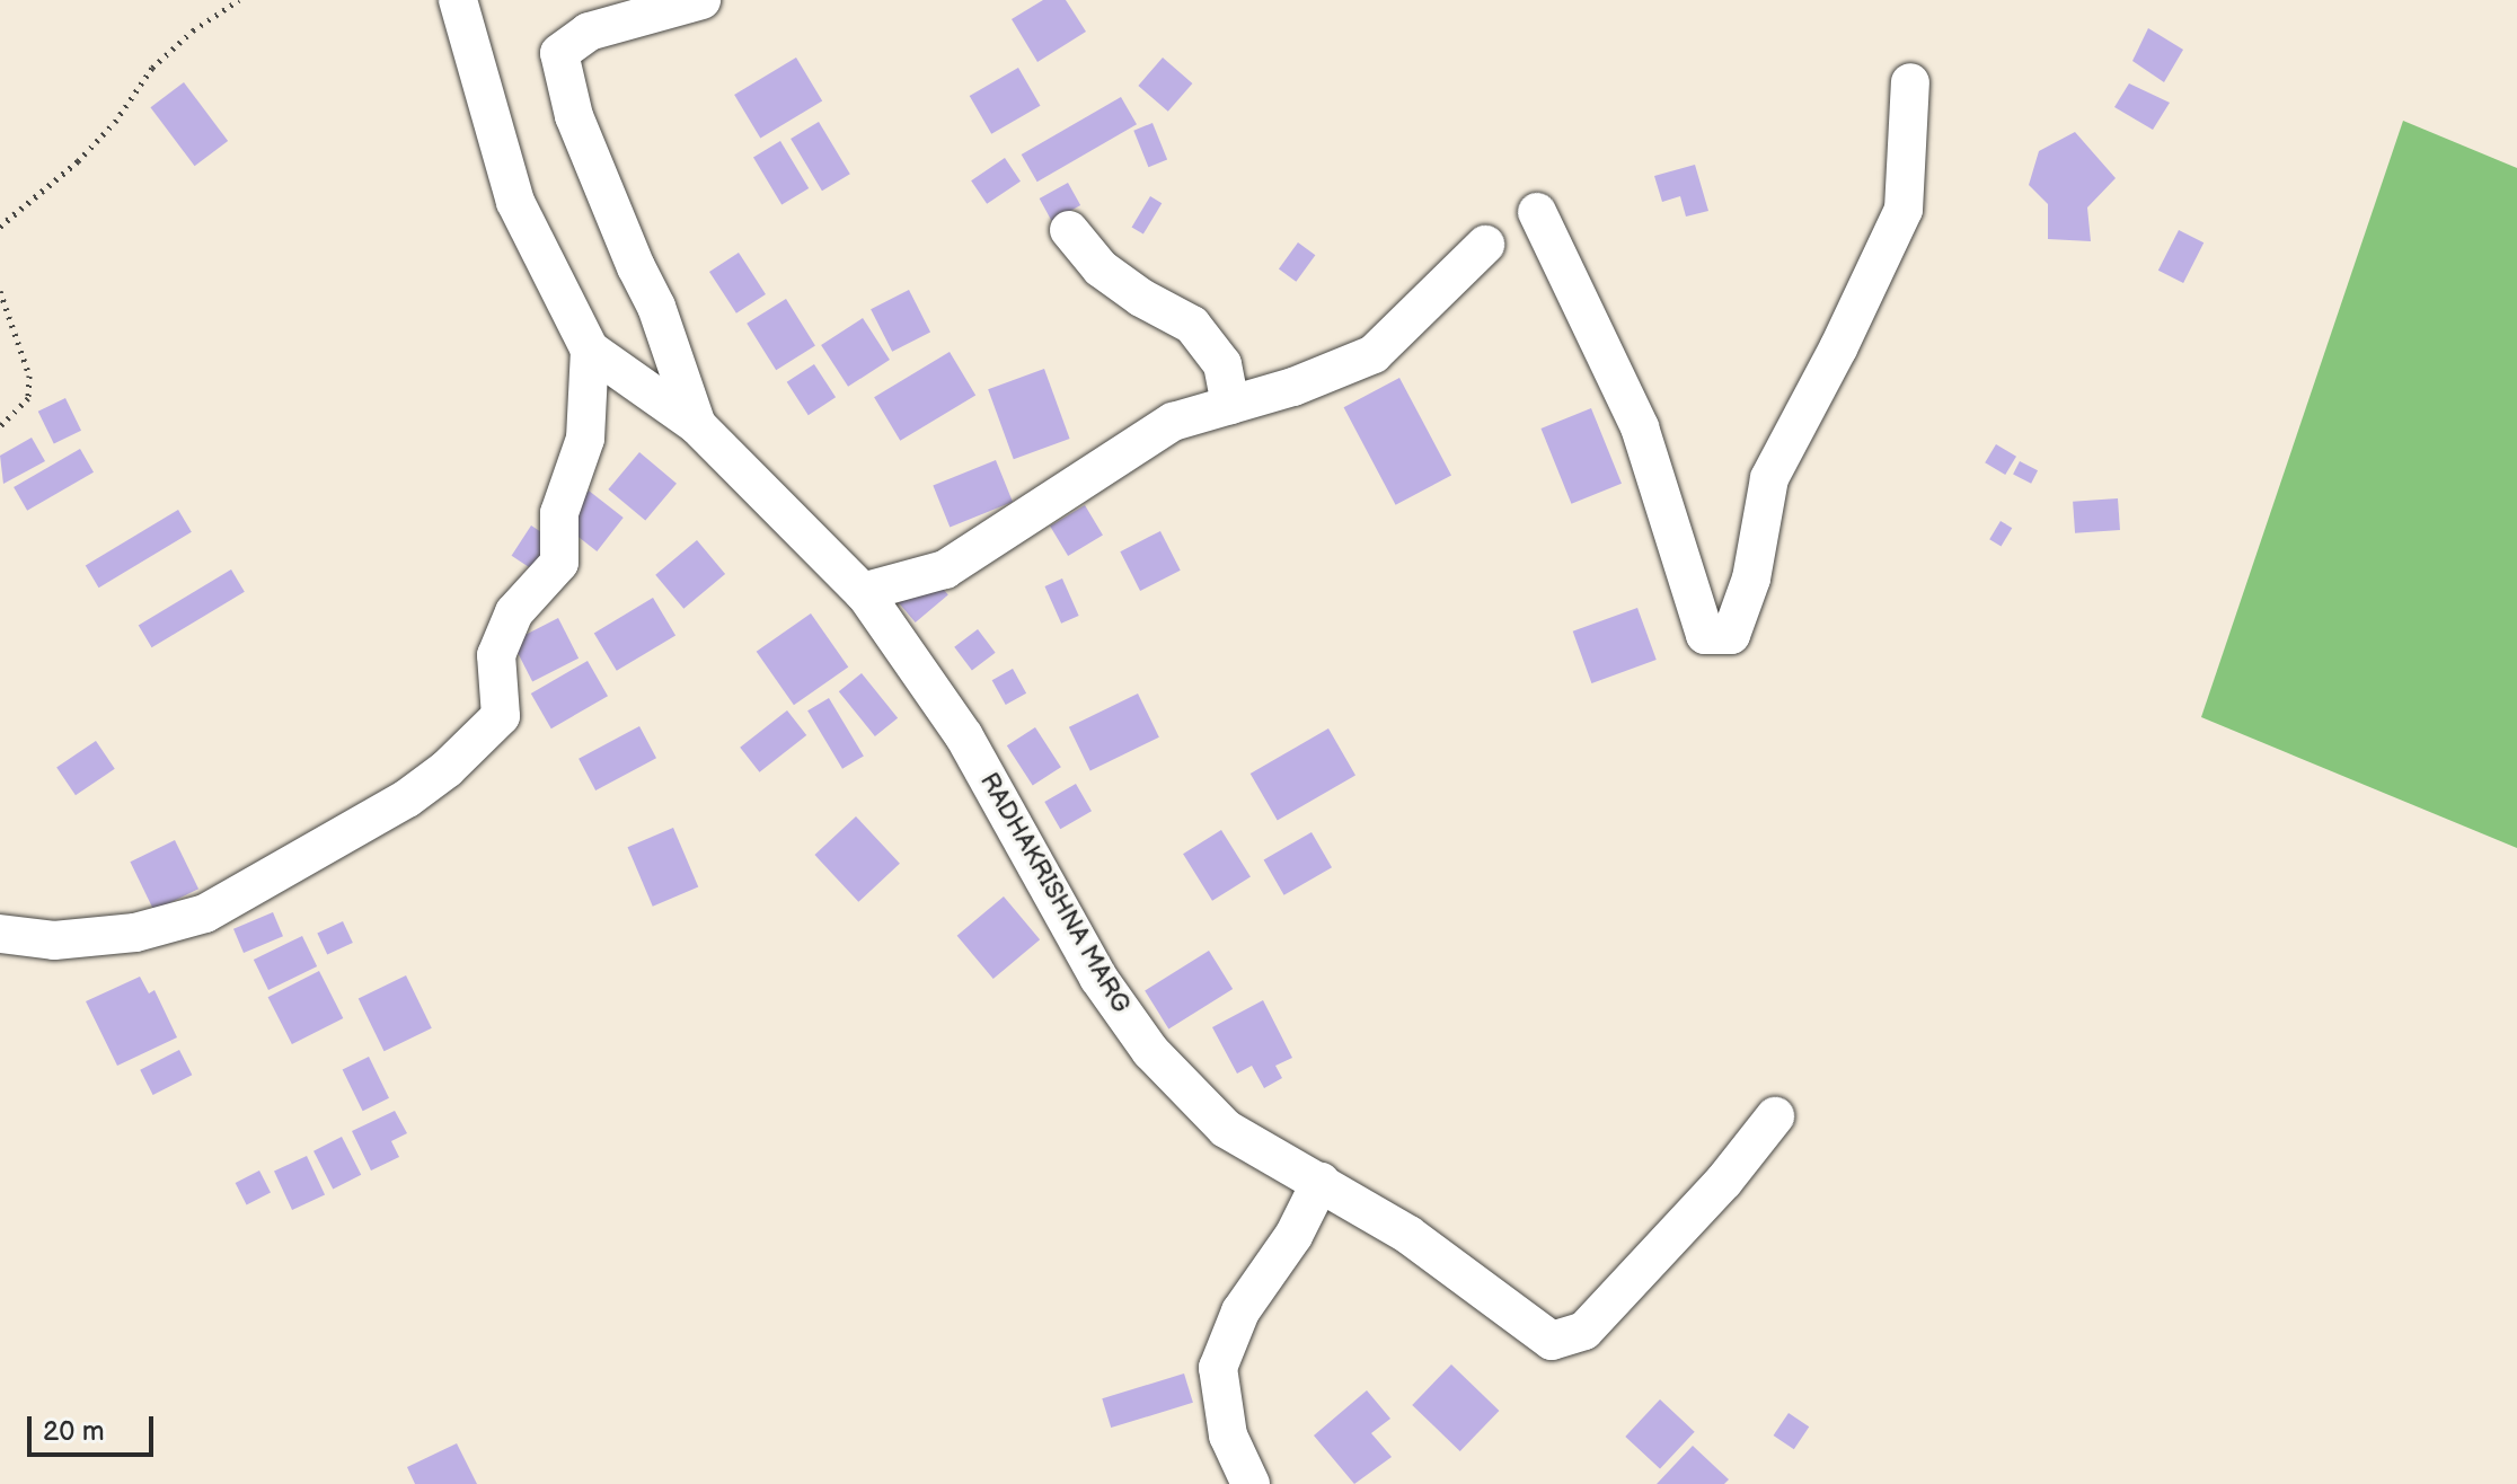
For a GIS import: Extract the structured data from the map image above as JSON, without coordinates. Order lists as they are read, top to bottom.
{
  "streets": {
    "street": ["RADHAKRISHNA MARG"]
  },
  "scale_bar": "20 m"
}
